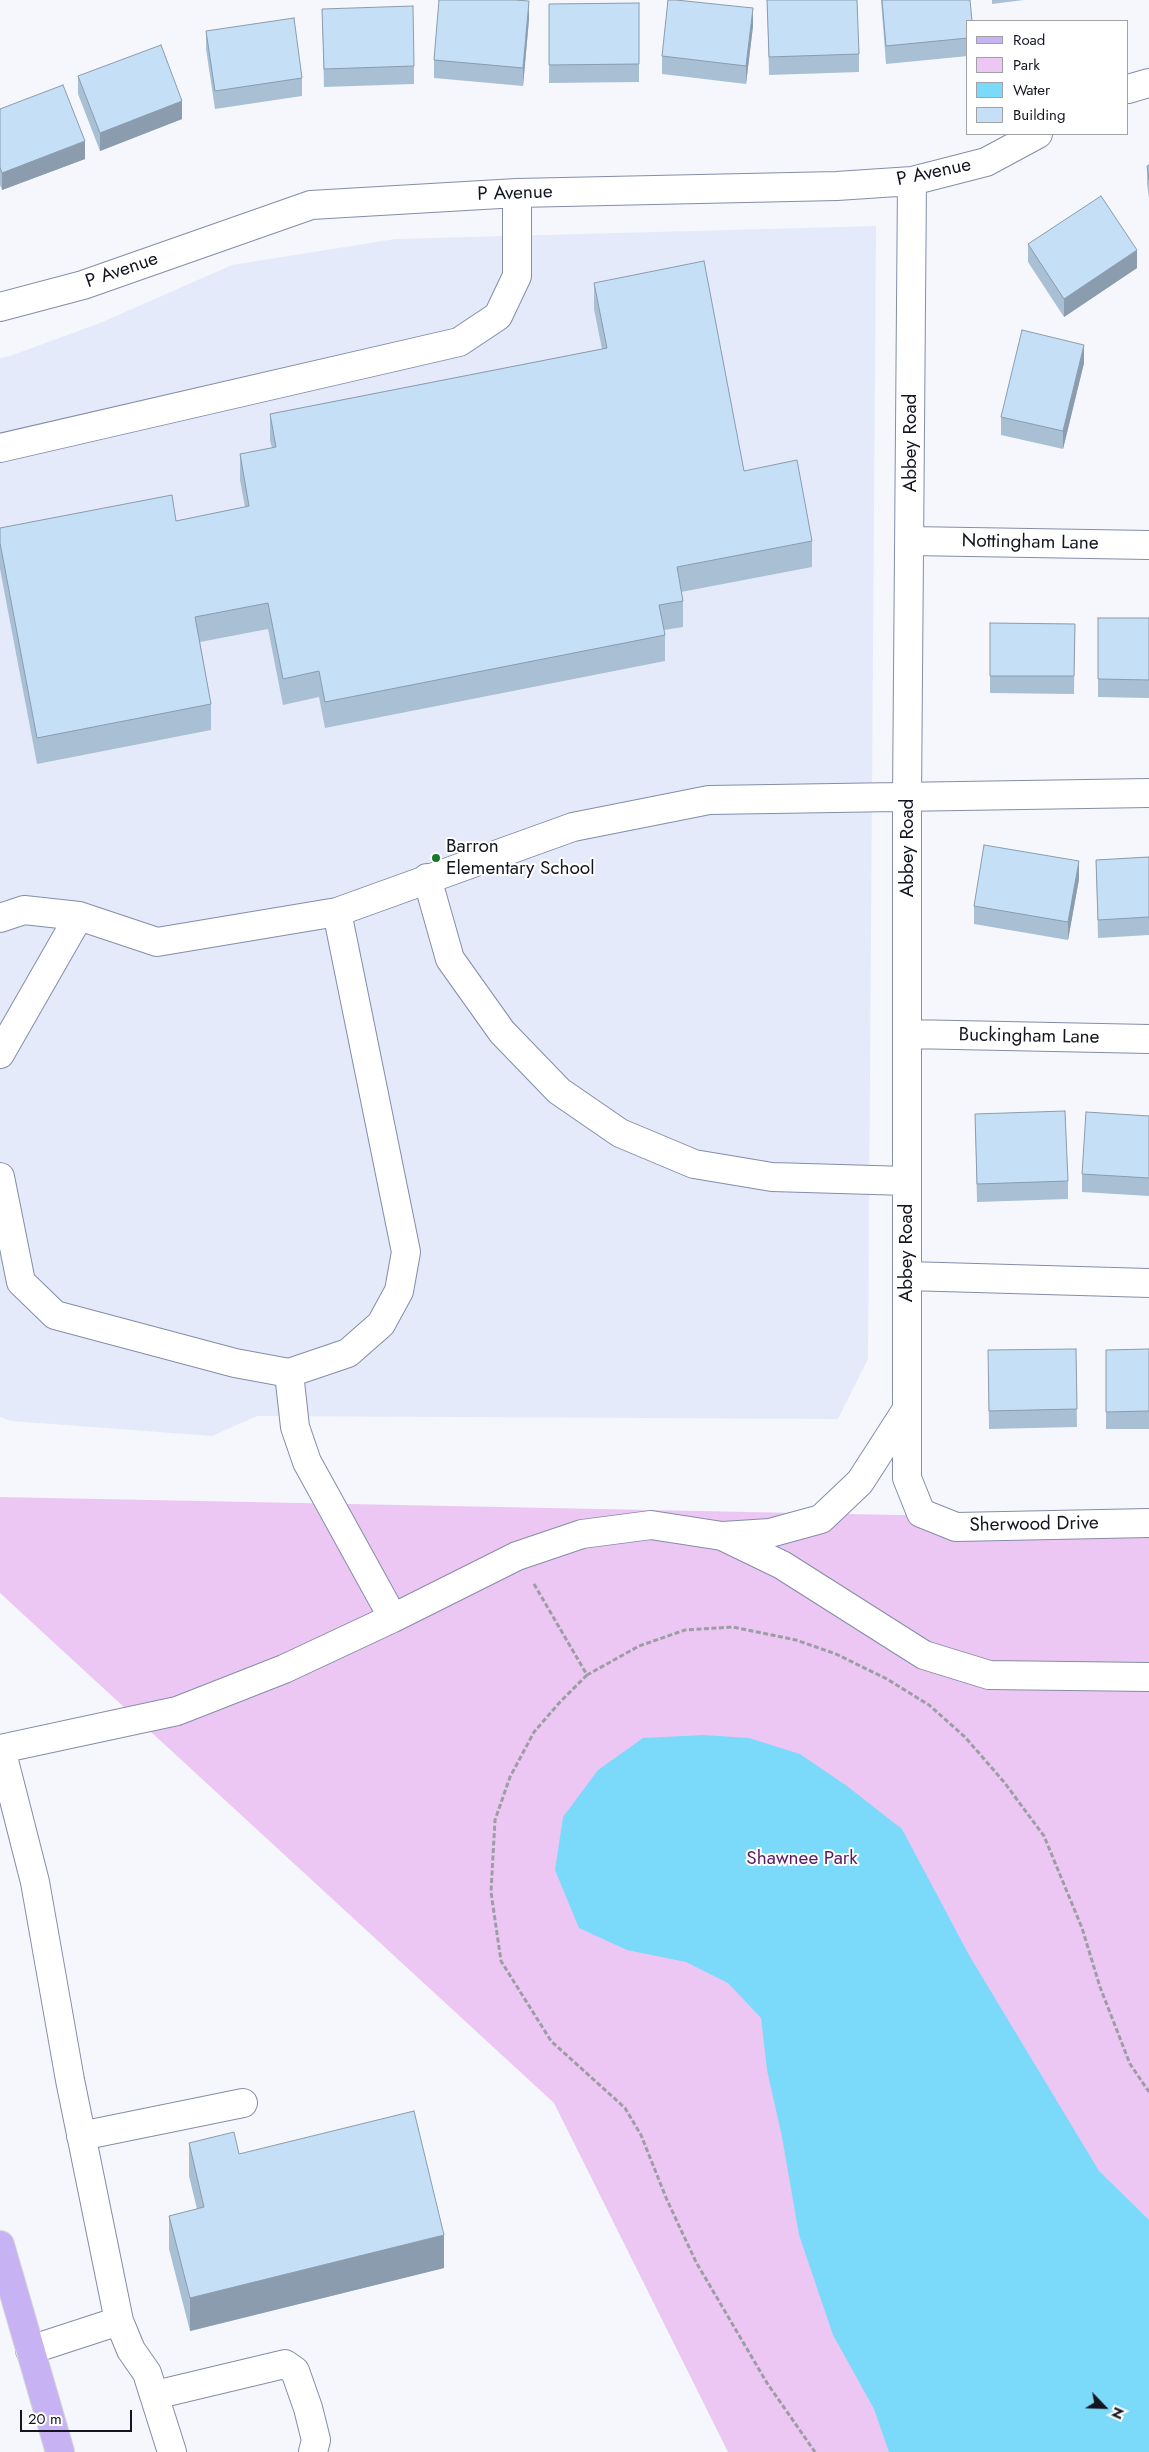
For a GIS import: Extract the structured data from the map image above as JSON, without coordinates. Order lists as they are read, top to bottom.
{
  "streets": {
    "street": [
      "P Avenue",
      "Abbey Road",
      "Nottingham Lane",
      "Buckingham Lane",
      "Sherwood Drive"
    ]
  },
  "crossings": [
    ["P Avenue", "Abbey Road"],
    ["Abbey Road", "Nottingham Lane"],
    ["Abbey Road", "Buckingham Lane"],
    ["Abbey Road", "Sherwood Drive"]
  ],
  "parks": ["Shawnee Park"],
  "places": ["Barron Elementary School"],
  "legend": [
    "Road",
    "Park",
    "Water",
    "Building"
  ],
  "scale_bar": "20 m",
  "north": "bottom right"
}
